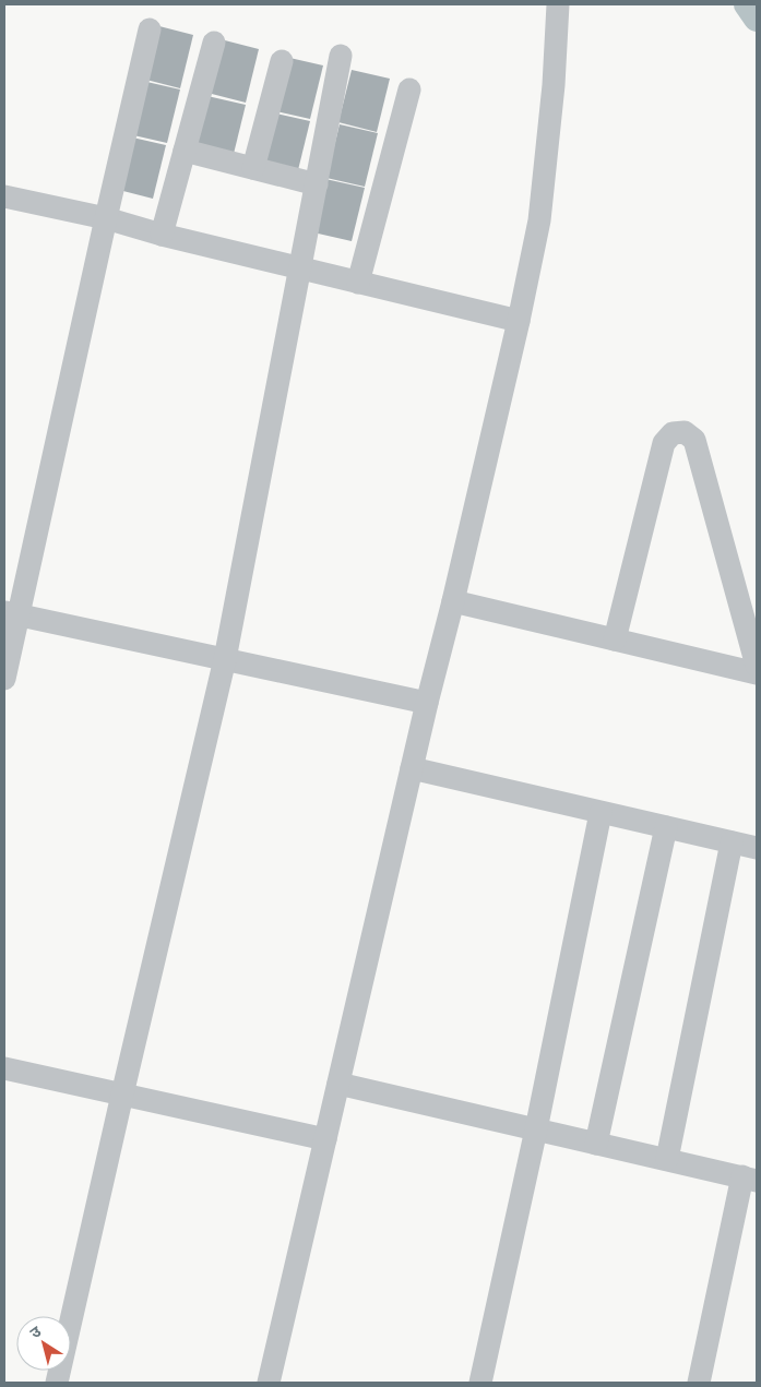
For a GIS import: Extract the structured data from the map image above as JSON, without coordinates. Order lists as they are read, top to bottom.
{
  "north": "top left"
}
